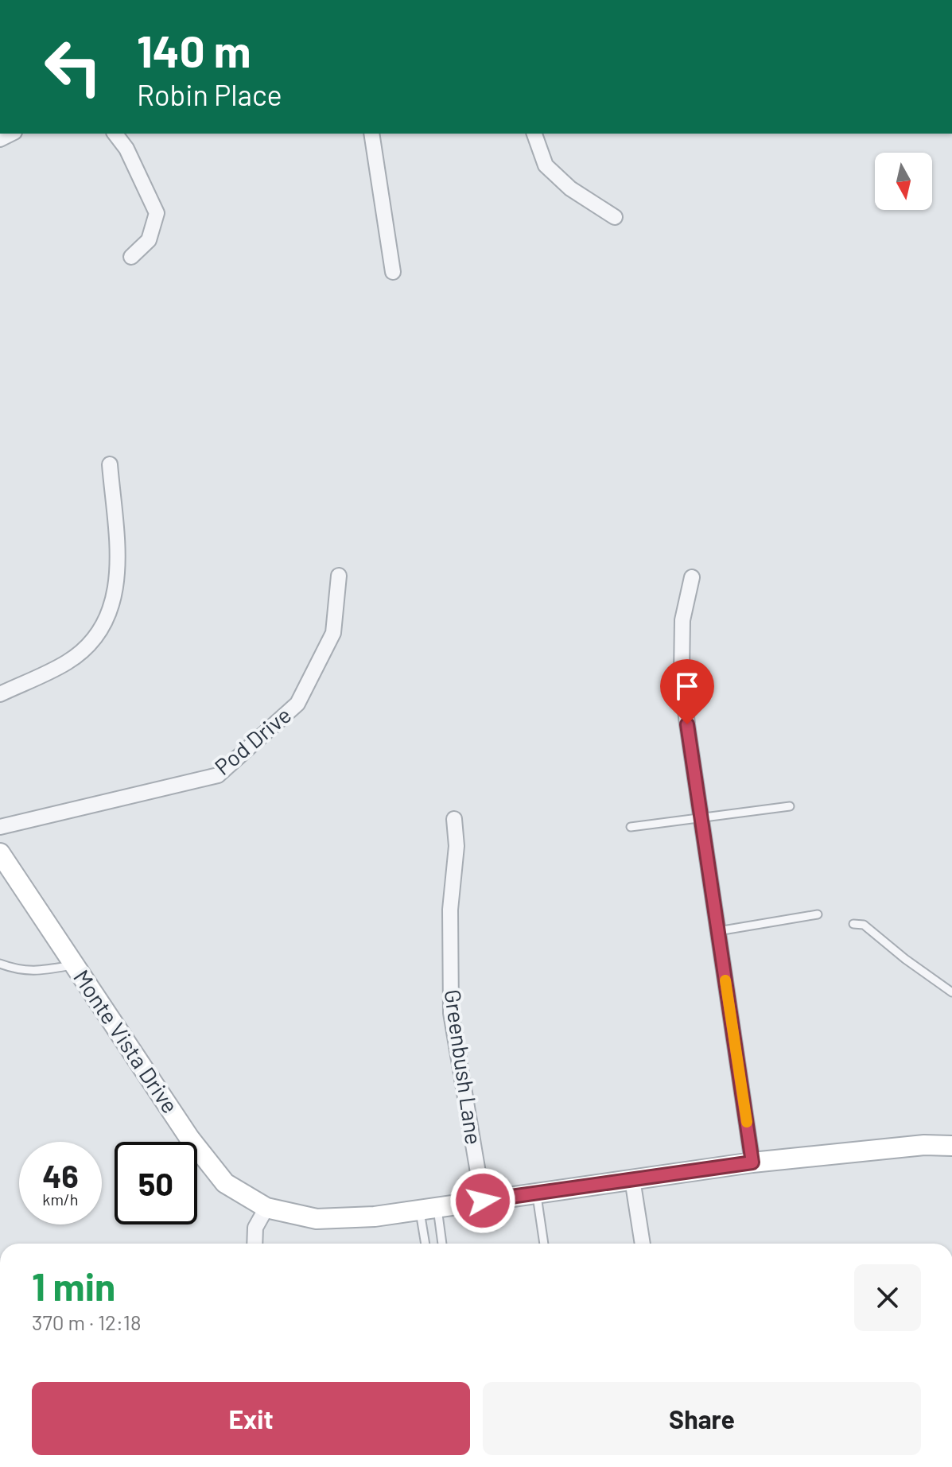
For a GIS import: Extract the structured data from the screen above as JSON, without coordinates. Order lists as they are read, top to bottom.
{
  "streets": {
    "main road": ["Monte Vista Drive"],
    "street": ["Pod Drive", "Greenbush Lane"]
  },
  "crossings": [
    ["Monte Vista Drive", "Greenbush Lane"]
  ],
  "north": "bottom",
  "page": {
    "turn": ["140 m", "Robin Place"],
    "speed": "46 km/h",
    "limit": "50",
    "heading": ["1 min", "370 m · 12:18"],
    "buttons": ["Exit", "Share"]
  }
}
